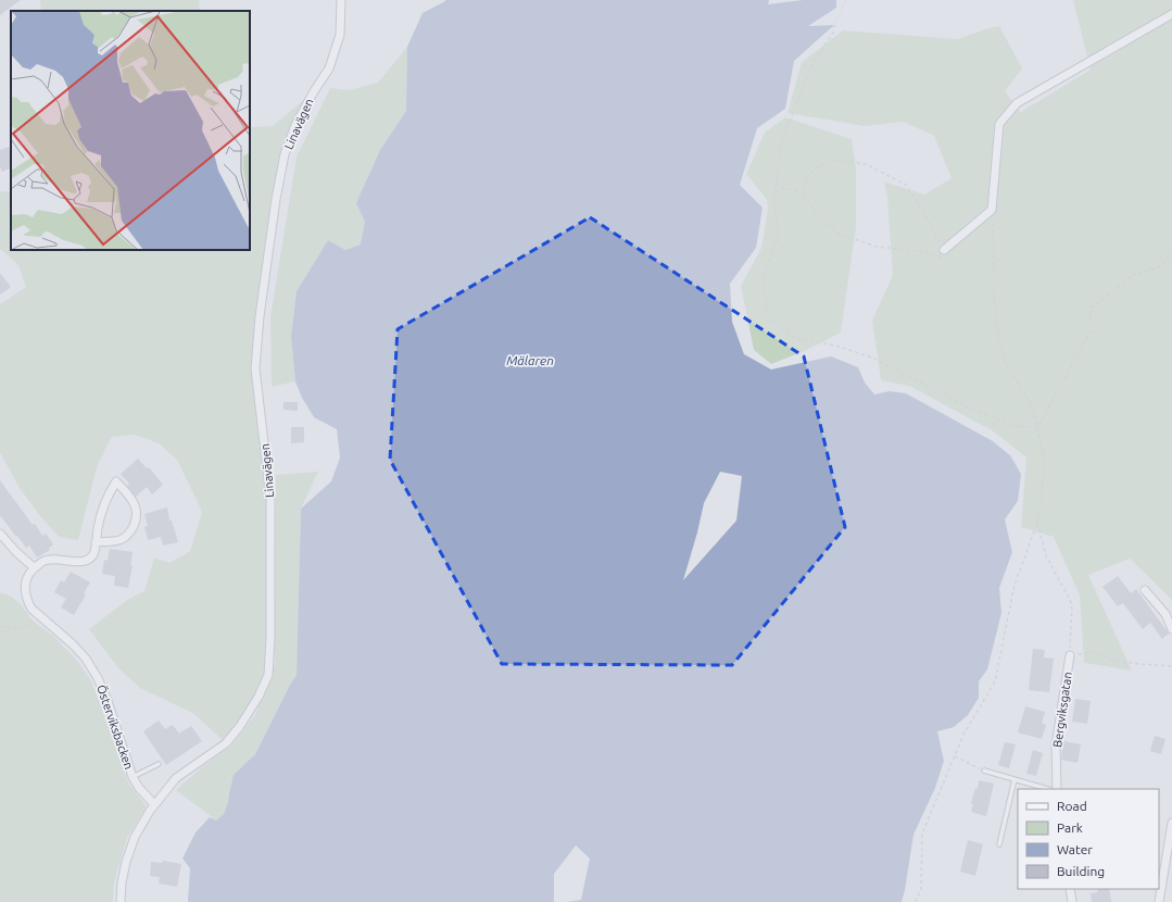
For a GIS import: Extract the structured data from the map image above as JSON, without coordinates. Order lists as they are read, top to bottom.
{
  "streets": {
    "street": ["Linavägen", "Bergviksgatan", "Österviksbacken"]
  },
  "crossings": [
    ["Linavägen", "Österviksbacken"]
  ],
  "water": ["Mälaren"],
  "legend": [
    "Road",
    "Park",
    "Water",
    "Building"
  ]
}
